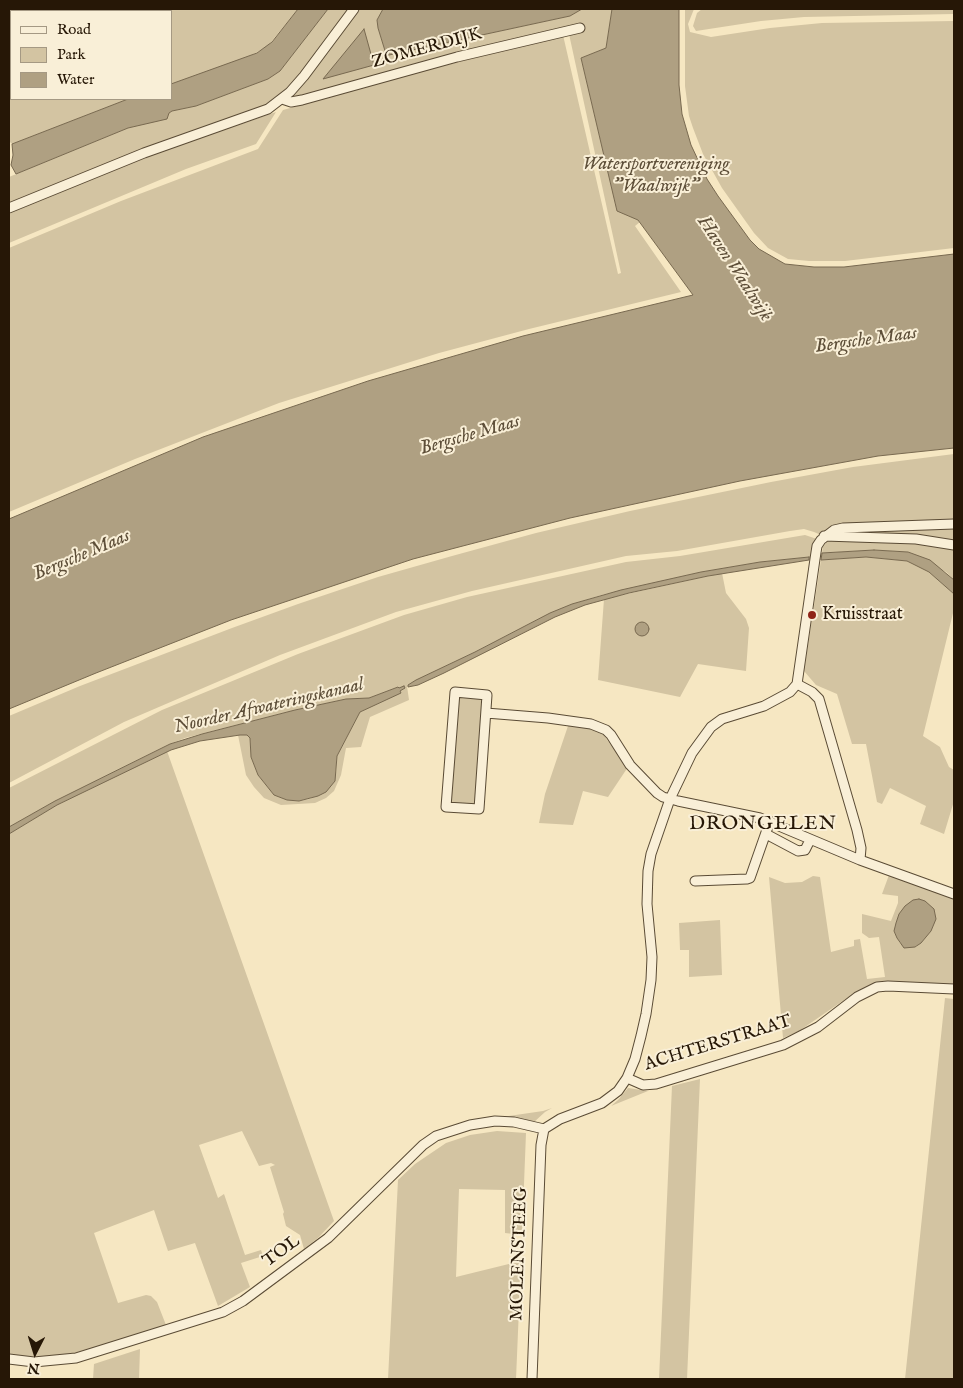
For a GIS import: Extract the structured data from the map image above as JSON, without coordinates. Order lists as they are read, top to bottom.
{
  "streets": {
    "street": [
      "ZOMERDIJK",
      "ACHTERSTRAAT",
      "TOL",
      "MOLENSTEEG"
    ]
  },
  "crossings": [
    ["TOL", "MOLENSTEEG"]
  ],
  "districts": ["DRONGELEN"],
  "water": [
    "Watersportvereniging \"Waalwijk\"",
    "Haven Waalwijk",
    "Bergsche Maas",
    "Noorder Afwateringskanaal"
  ],
  "places": ["Kruisstraat"],
  "legend": ["Road", "Park", "Water"],
  "north": "bottom"
}
